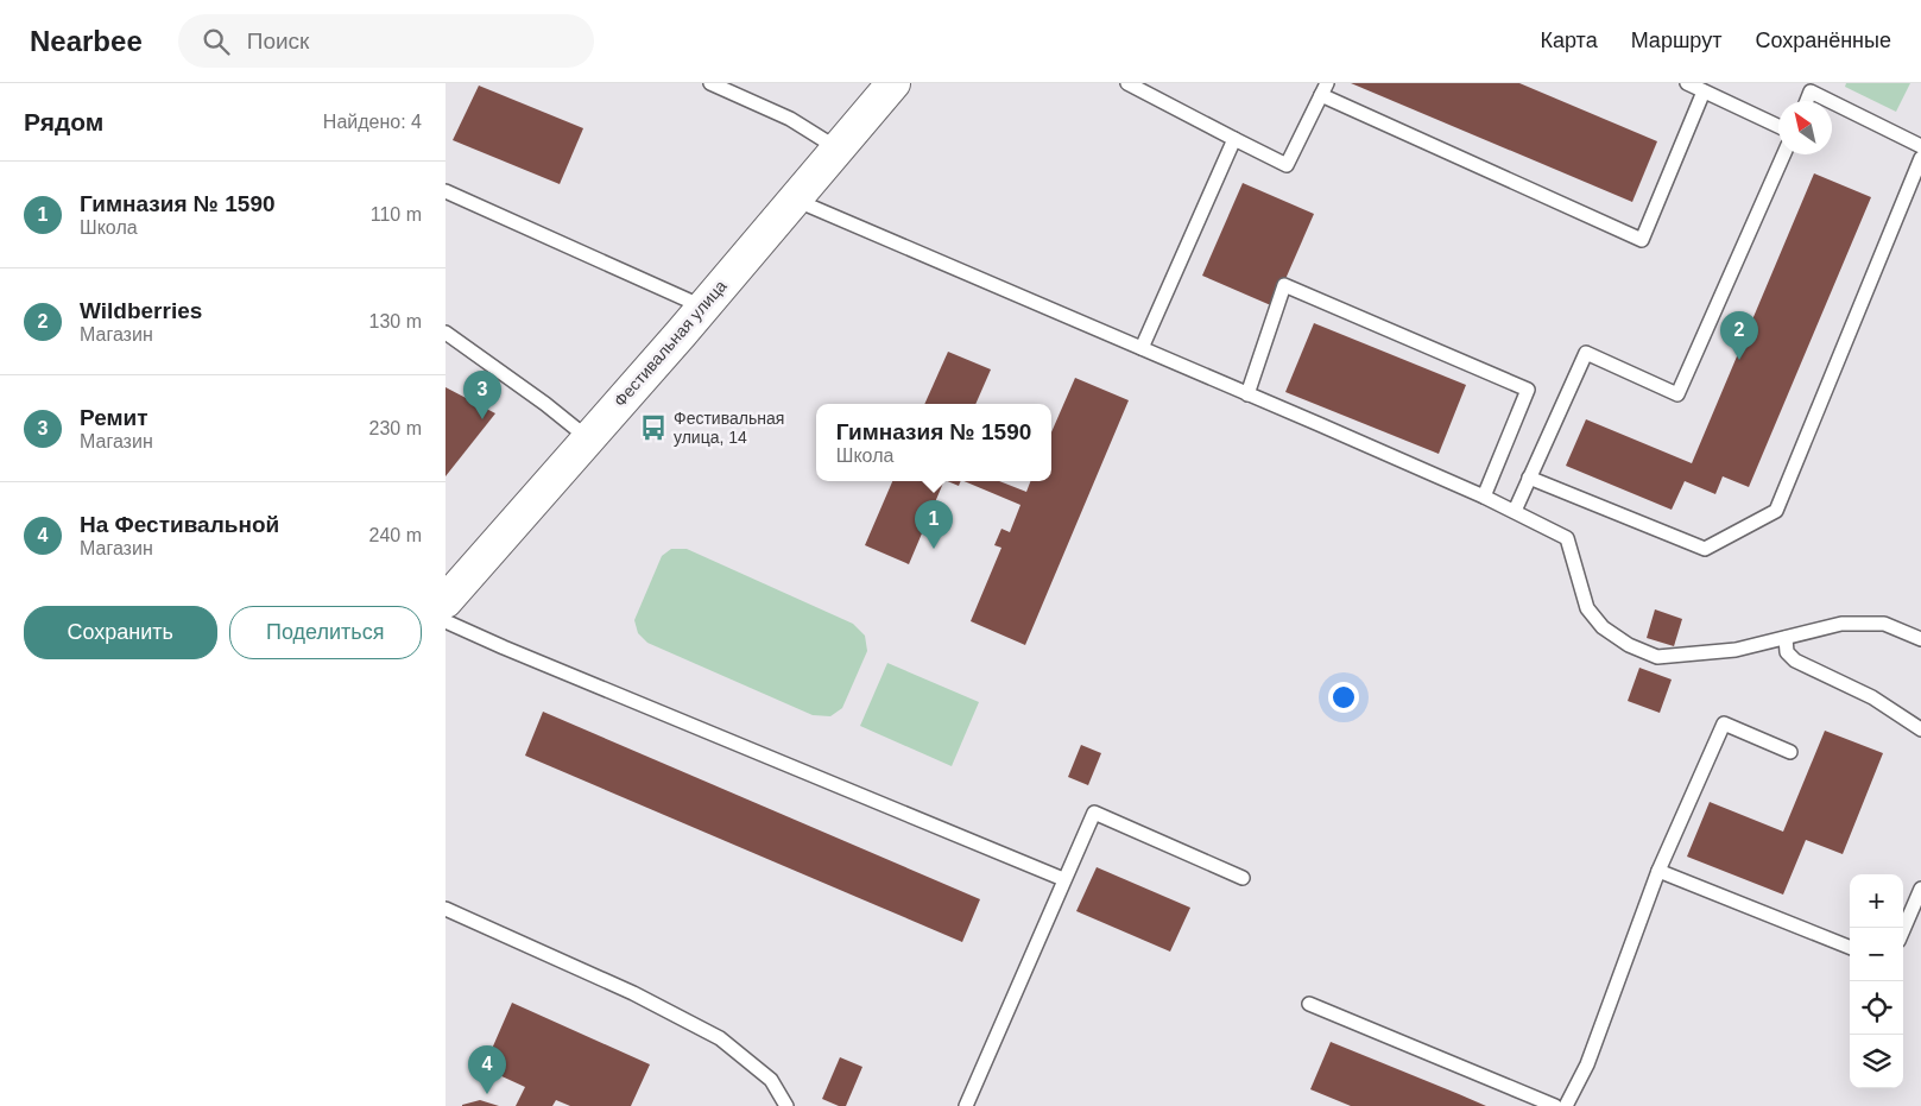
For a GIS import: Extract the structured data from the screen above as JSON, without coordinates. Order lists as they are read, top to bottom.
{
  "streets": {
    "street": ["Фестивальная улица"]
  },
  "places": {
    "bus stop": ["Фестивальная улица, 14"]
  },
  "north": "top left",
  "page": {
    "header": "Nearbee",
    "search": "Поиск",
    "nav": ["Карта", "Маршрут", "Сохранённые"],
    "heading": ["Рядом", "Найдено: 4"],
    "list": [
      {
        "mark": "1",
        "name": "Гимназия № 1590",
        "note": "Школа",
        "value": "110 m"
      },
      {
        "mark": "2",
        "name": "Wildberries",
        "note": "Магазин",
        "value": "130 m"
      },
      {
        "mark": "3",
        "name": "Ремит",
        "note": "Магазин",
        "value": "230 m"
      },
      {
        "mark": "4",
        "name": "На Фестивальной",
        "note": "Магазин",
        "value": "240 m"
      }
    ],
    "pins": [
      "2",
      "3",
      "1",
      "4"
    ],
    "popup": ["Гимназия № 1590", "Школа"],
    "buttons": ["Сохранить", "Поделиться"],
    "map_buttons": ["+", "−"]
  }
}
